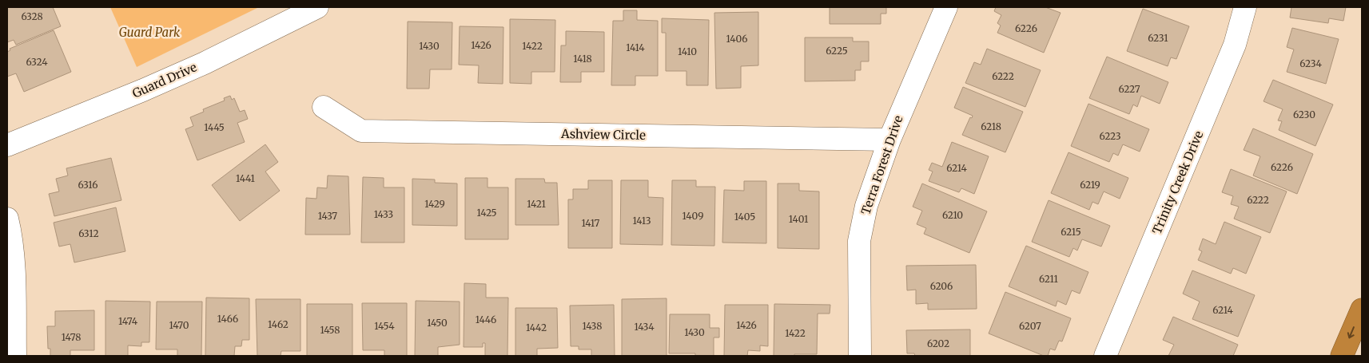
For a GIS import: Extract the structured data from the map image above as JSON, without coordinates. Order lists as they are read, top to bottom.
{
  "streets": {
    "street": [
      "Guard Drive",
      "Ashview Circle",
      "Terra Forest Drive",
      "Trinity Creek Drive"
    ]
  },
  "crossings": [
    ["Ashview Circle", "Terra Forest Drive"]
  ],
  "parks": ["Guard Park"],
  "house_numbers": [
    "6328",
    "6226",
    "6231",
    "1406",
    "1426",
    "1430",
    "1422",
    "1414",
    "6225",
    "1410",
    "1418",
    "6324",
    "6234",
    "6222",
    "6227",
    "6230",
    "6218",
    "1445",
    "6223",
    "6226",
    "6214",
    "1441",
    "6316",
    "6219",
    "6222",
    "1429",
    "1421",
    "1425",
    "1433",
    "6210",
    "1437",
    "1409",
    "1405",
    "1401",
    "1413",
    "1417",
    "6215",
    "6312",
    "6211",
    "6206",
    "6214",
    "1466",
    "1446",
    "1474",
    "1450",
    "1462",
    "1470",
    "1426",
    "1454",
    "1438",
    "6207",
    "1434",
    "1442",
    "1458",
    "1430",
    "1422",
    "1478",
    "6202"
  ]
}
